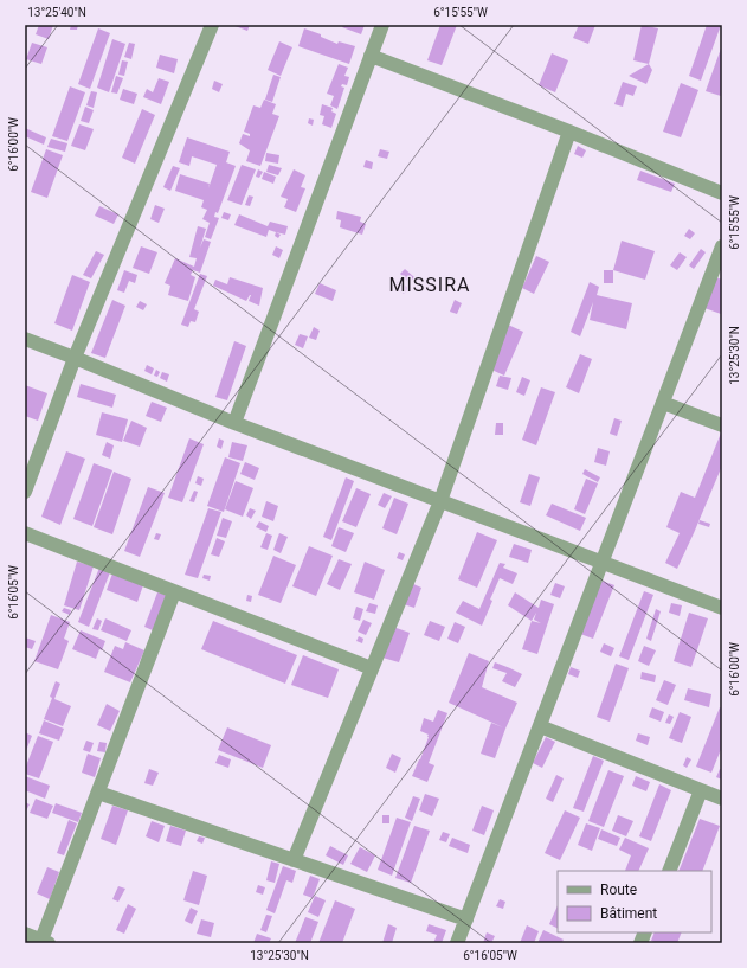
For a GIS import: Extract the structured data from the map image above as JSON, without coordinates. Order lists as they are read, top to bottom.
{
  "districts": ["MISSIRA"],
  "legend": ["Route", "Bâtiment"],
  "coordinates": [
    "13°25'40\"N",
    "6°15'55\"W",
    "6°16'00\"W",
    "13°25'30\"N",
    "6°16'05\"W"
  ]
}
